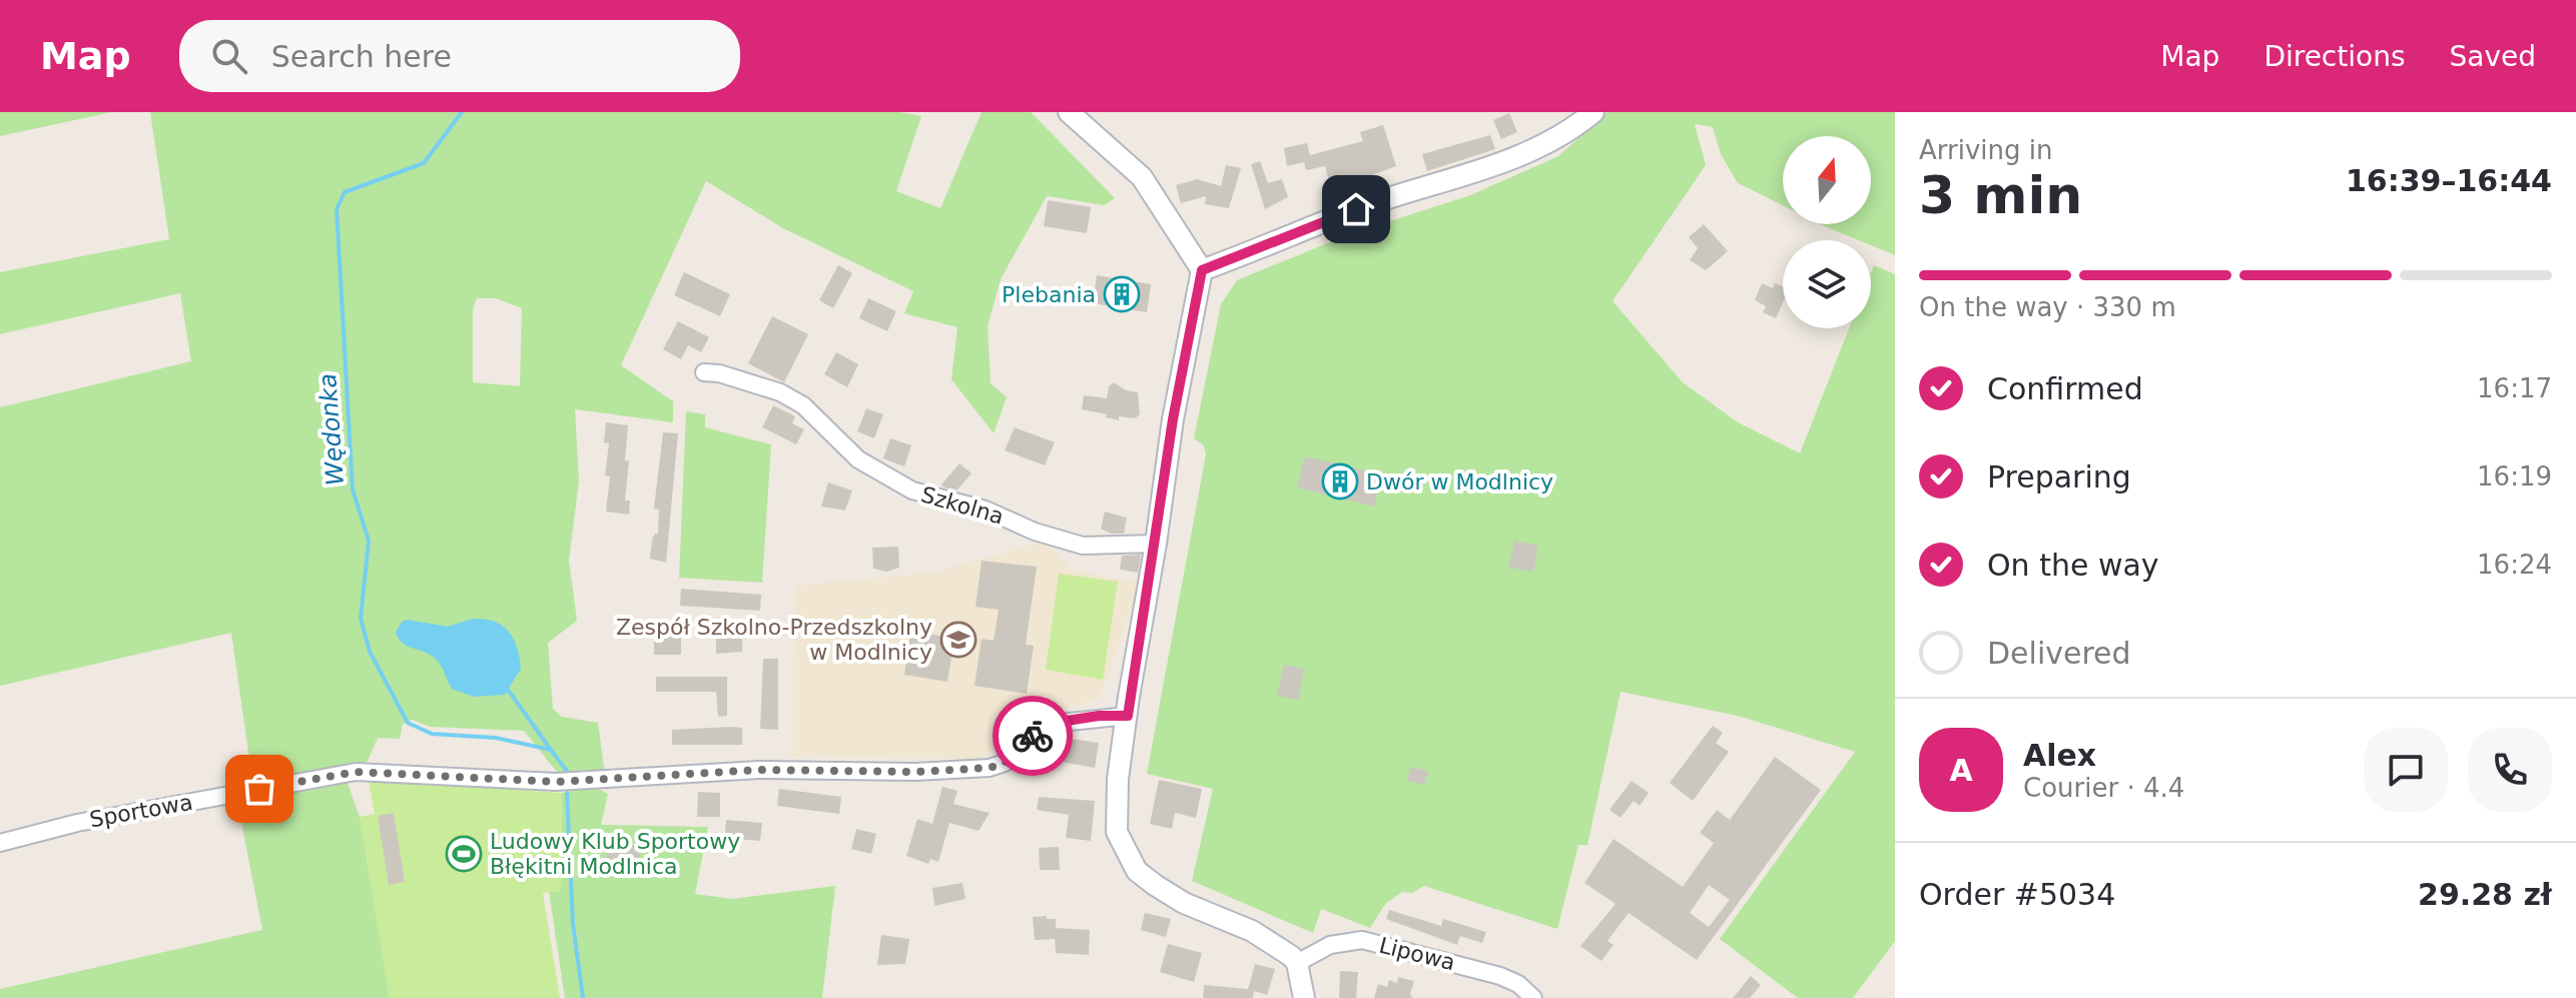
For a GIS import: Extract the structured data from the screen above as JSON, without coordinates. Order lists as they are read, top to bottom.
{
  "streets": {
    "street": ["Szkolna", "Sportowa", "Lipowa"]
  },
  "water": ["Wędonka"],
  "places": {
    "building": ["Plebania", "Dwór w Modlnicy"],
    "school or university": ["Zespół Szkolno-Przedszkolny w Modlnicy"],
    "sports": ["Ludowy Klub Sportowy Błękitni Modlnica"]
  },
  "north": "top",
  "page": {
    "header": "Map",
    "search": "Search here",
    "nav": ["Map", "Directions", "Saved"],
    "heading": ["3 min", "Arriving in", "16:39–16:44"],
    "panel": [
      "Alex",
      "Courier · 4.4",
      "Order #5034",
      "29.28 zł"
    ],
    "bar": "On the way · 330 m",
    "list": [
      ["Confirmed", "16:17"],
      ["Preparing", "16:19"],
      ["On the way", "16:24"],
      "Delivered"
    ],
    "round": "A"
  }
}
